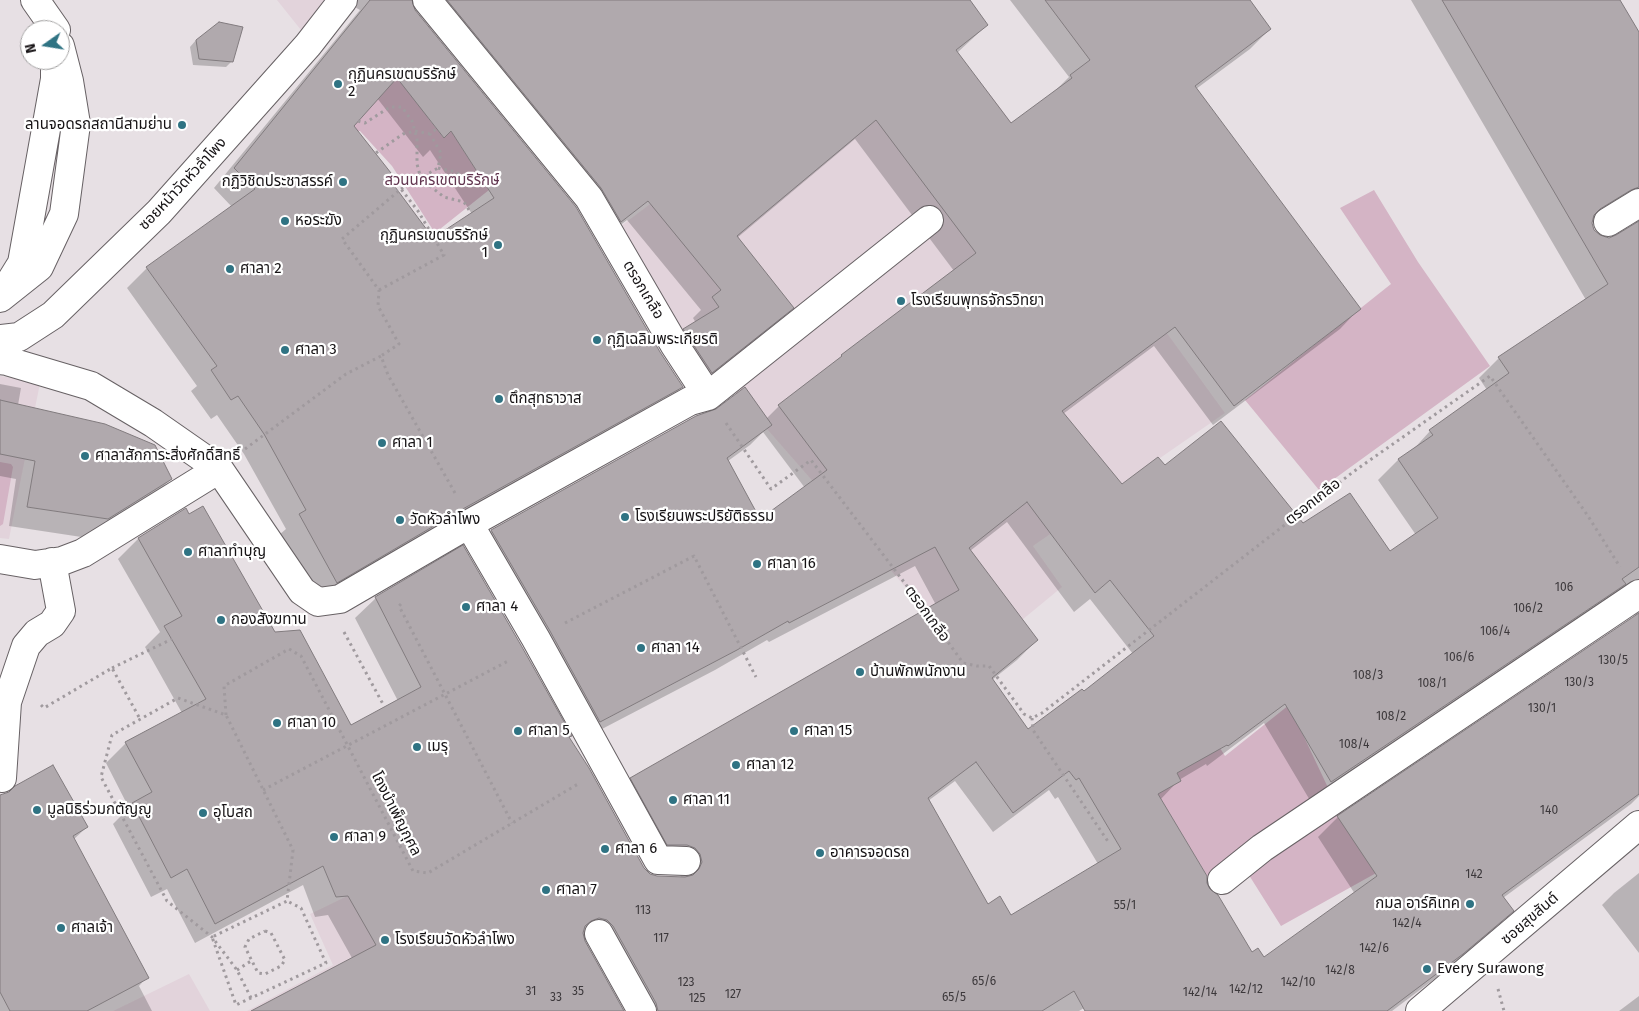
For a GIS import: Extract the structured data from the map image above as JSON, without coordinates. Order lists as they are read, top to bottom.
{
  "streets": {
    "street": ["ซอยหน้าวัดหัวลำโพง", "ตรอกเกลือ", "ซอยสุขสันต์"],
    "path": ["โถงบำเพ็ญกุศล"]
  },
  "parks": ["สวนนครเขตบริรักษ์"],
  "places": [
    "กุฏินครเขตบริรักษ์ 2",
    "ลานจอดรถสถานีสามย่าน",
    "กฏิวิชิดประชาสรรค์",
    "หอระฆัง",
    "กุฏินครเขตบริรักษ์ 1",
    "ศาลา 2",
    "โรงเรียนพุทธจักรวิทยา",
    "กุฏิเฉลิมพระเกียรติ",
    "ศาลา 3",
    "ตึกสุทธาวาส",
    "ศาลา 1",
    "ศาลาสักการะสิ่งศักดิ์สิทธิ์",
    "โรงเรียนพระปริยัติธรรม",
    "วัดหัวลำโพง",
    "ศาลาทำบุญ",
    "ศาลา 16",
    "ศาลา 4",
    "กองสังฆทาน",
    "ศาลา 14",
    "บ้านพักพนักงาน",
    "ศาลา 10",
    "ศาลา 5",
    "ศาลา 15",
    "เมรุ",
    "ศาลา 12",
    "ศาลา 11",
    "มูลนิธิร่วมกตัญญู",
    "อุโบสถ",
    "ศาลา 9",
    "ศาลา 6",
    "อาคารจอดรถ",
    "ศาลา 7",
    "กมล อาร์คิเทค",
    "ศาลเจ้า",
    "โรงเรียนวัดหัวลำโพง",
    "Every Surawong"
  ],
  "house_numbers": [
    "106",
    "106/2",
    "106/4",
    "106/6",
    "130/5",
    "108/3",
    "130/3",
    "108/1",
    "130/1",
    "108/2",
    "108/4",
    "140",
    "142",
    "55/1",
    "113",
    "142/4",
    "117",
    "142/6",
    "142/8",
    "65/6",
    "123",
    "142/10",
    "142/12",
    "31",
    "35",
    "142/14",
    "127",
    "33",
    "65/5",
    "125"
  ],
  "north": "left"
}
